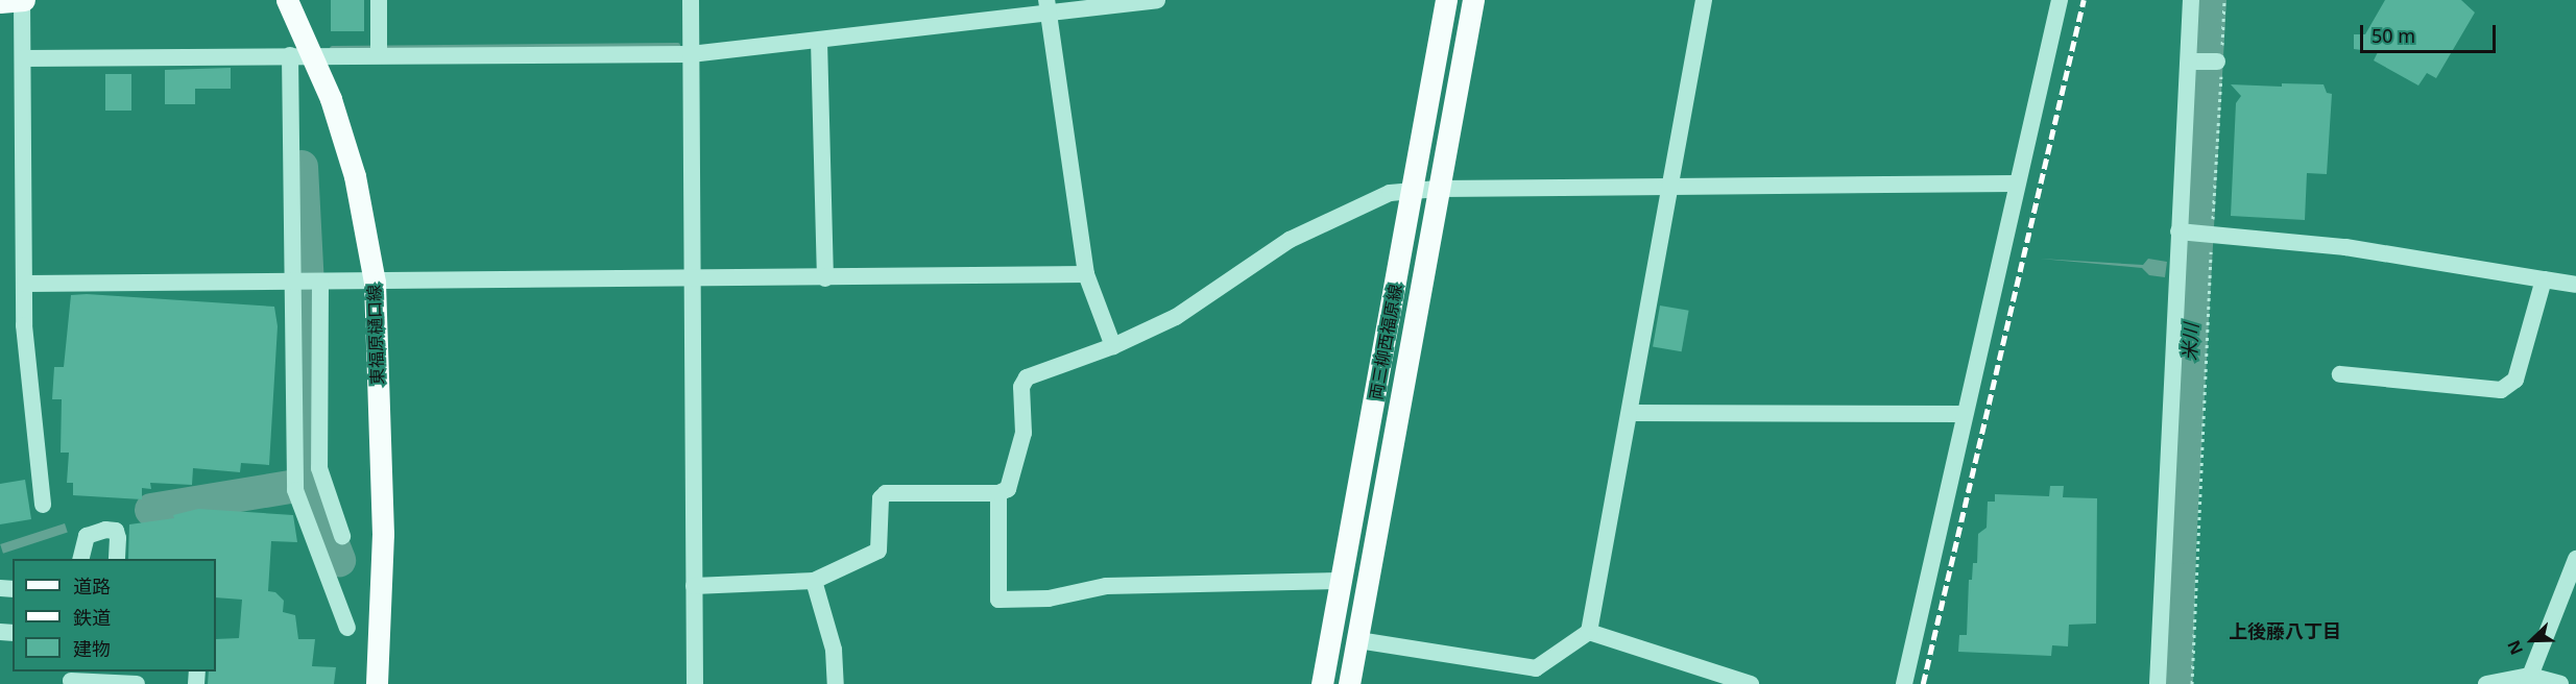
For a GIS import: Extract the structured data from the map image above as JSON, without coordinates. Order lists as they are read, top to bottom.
{
  "streets": {
    "main road": ["東福原樋口線", "両三柳西福原線"]
  },
  "districts": ["上後藤八丁目"],
  "water": ["米川"],
  "legend": ["道路", "鉄道", "建物"],
  "scale_bar": "50 m",
  "north": "bottom left"
}
